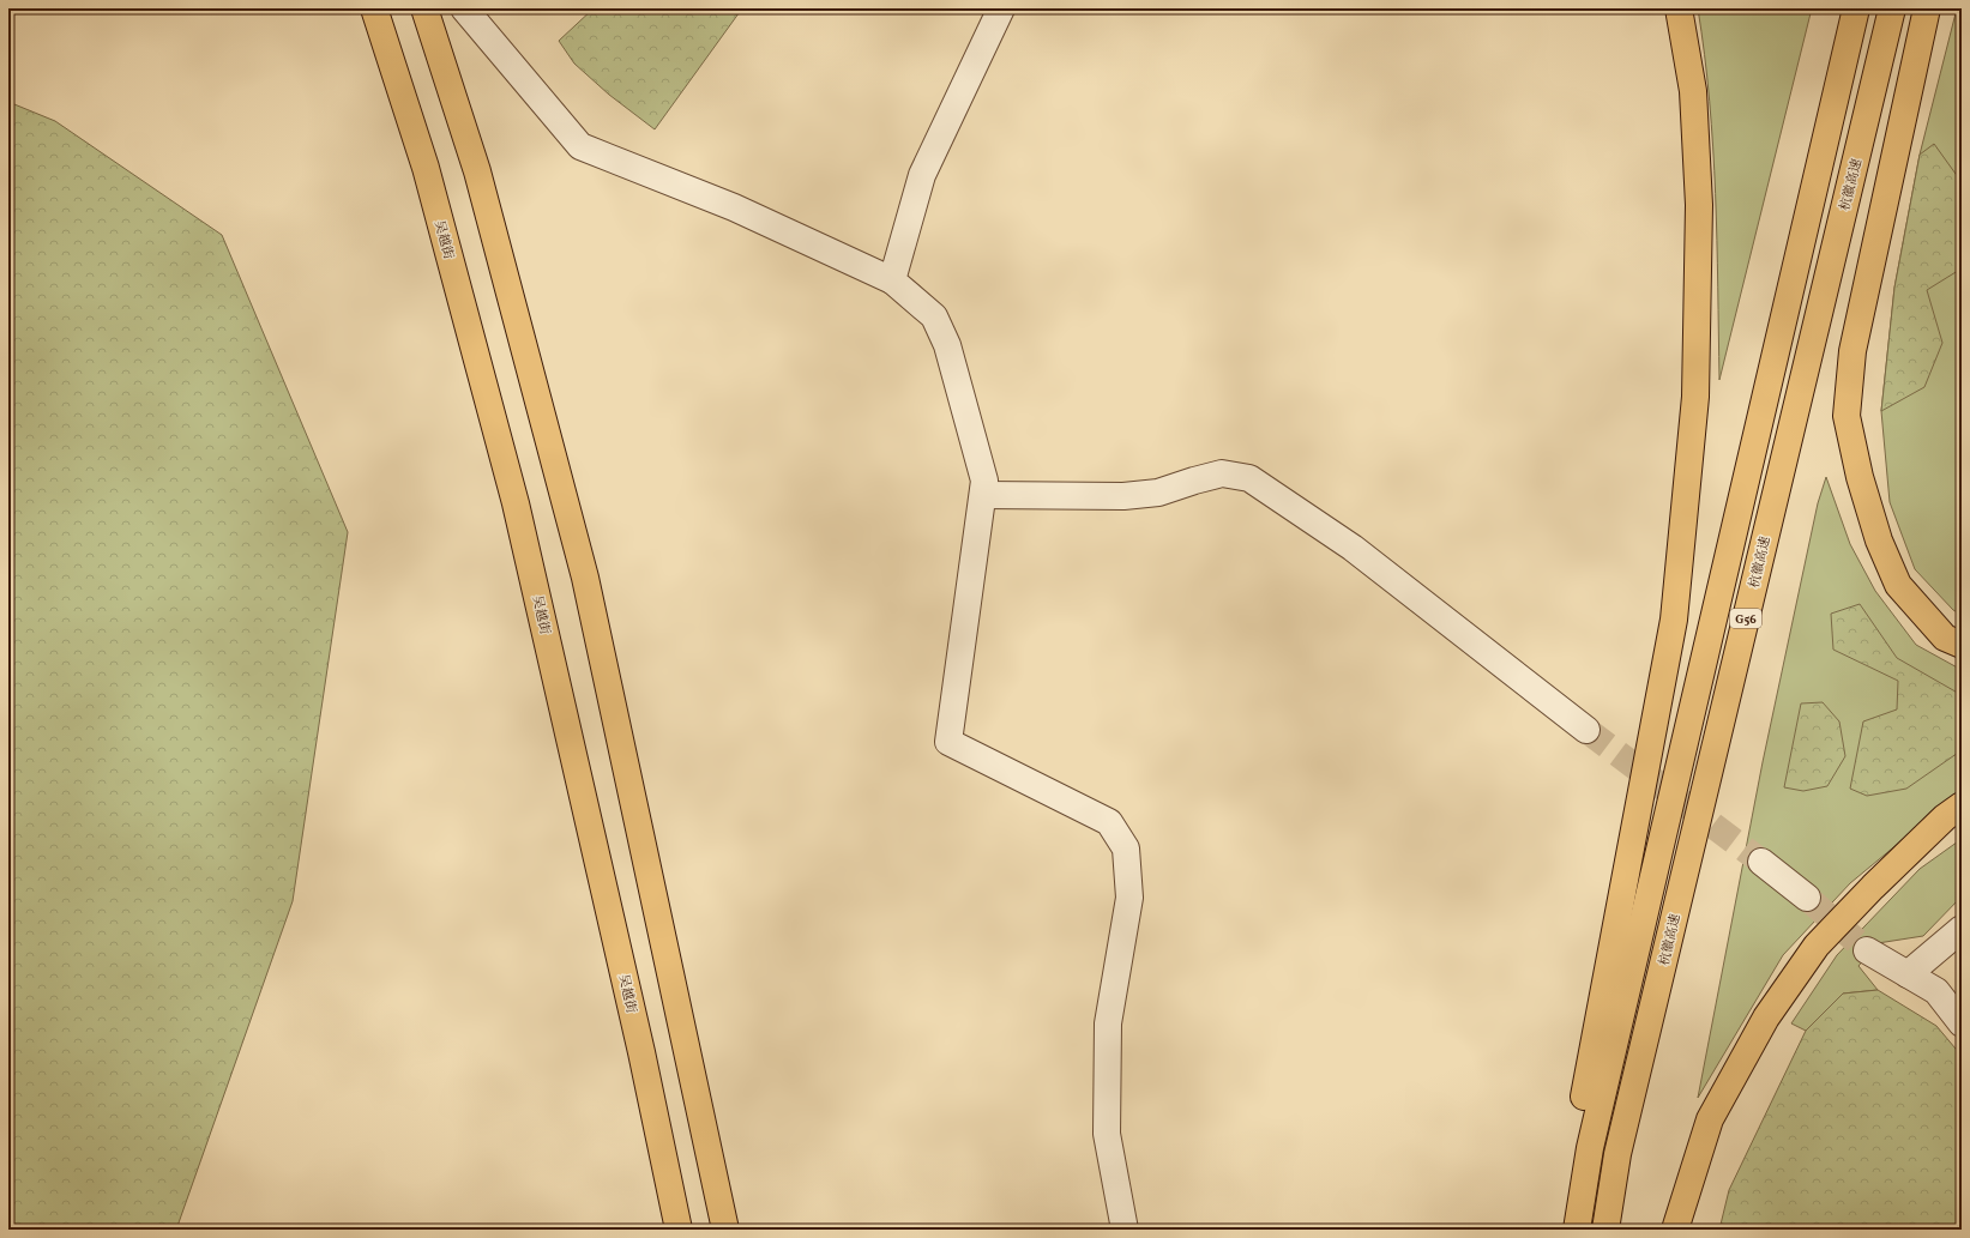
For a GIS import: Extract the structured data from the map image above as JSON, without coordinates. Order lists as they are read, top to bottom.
{
  "streets": {
    "highway": ["杭徽高速", "吴越街", "G56"]
  }
}
